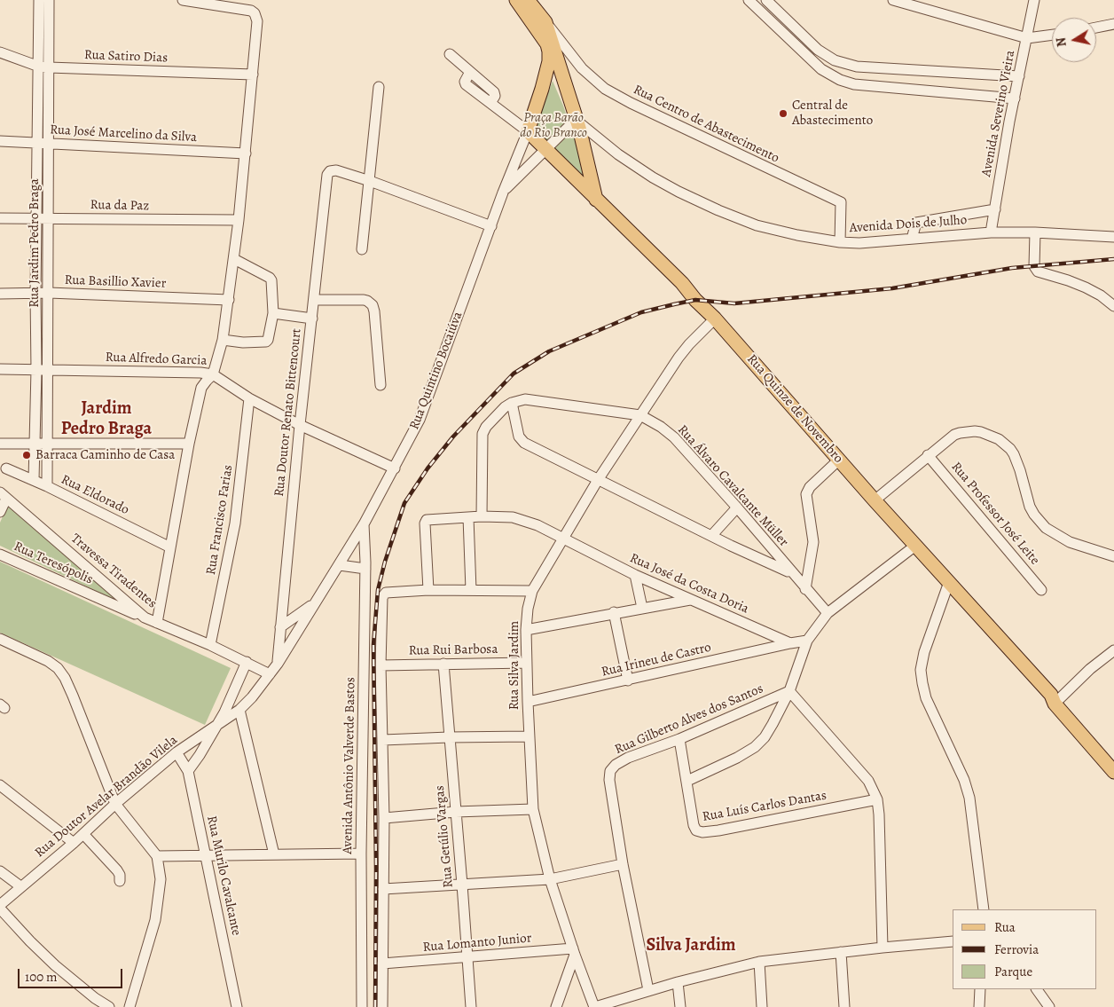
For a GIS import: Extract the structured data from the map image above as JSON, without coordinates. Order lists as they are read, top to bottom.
{
  "streets": {
    "main road": ["Rua Quintino Bocaiúva", "Rua Quinze de Novembro"],
    "street": [
      "Rua Satiro Dias",
      "Avenida Severino Vieira",
      "Rua Centro de Abastecimento",
      "Rua José Marcelino da Silva",
      "Rua da Paz",
      "Avenida Dois de Julho",
      "Rua Jardim Pedro Braga",
      "Rua Basillio Xavier",
      "Rua Alfredo Garcia",
      "Rua Doutor Renato Bittencourt",
      "Rua Álvaro Cavalcante Müller",
      "Rua Eldorado",
      "Rua Professor José Leite",
      "Rua Francisco Farias",
      "Rua Teresópolis",
      "Travessa Tiradentes",
      "Rua José da Costa Doria",
      "Rua Rui Barbosa",
      "Rua Irineu de Castro",
      "Rua Silva Jardim",
      "Rua Gilberto Alves dos Santos",
      "Avenida Antônio Valverde Bastos",
      "Rua Doutor Avelar Brandão Vilela",
      "Rua Luís Carlos Dantas",
      "Rua Getúlio Vargas",
      "Rua Murilo Cavalcante",
      "Rua Lomanto Junior"
    ]
  },
  "crossings": [
    ["Rua Satiro Dias", "Rua Jardim Pedro Braga"],
    ["Avenida Severino Vieira", "Avenida Dois de Julho"],
    ["Rua Centro de Abastecimento", "Avenida Dois de Julho"],
    ["Rua José Marcelino da Silva", "Rua Jardim Pedro Braga"],
    ["Rua da Paz", "Rua Jardim Pedro Braga"],
    ["Rua Jardim Pedro Braga", "Rua Basillio Xavier"],
    ["Rua Jardim Pedro Braga", "Rua Alfredo Garcia"],
    ["Rua Jardim Pedro Braga", "Rua Eldorado"],
    ["Rua Alfredo Garcia", "Rua Quintino Bocaiúva"],
    ["Rua Alfredo Garcia", "Rua Doutor Renato Bittencourt"],
    ["Rua Alfredo Garcia", "Rua Francisco Farias"],
    ["Rua Quintino Bocaiúva", "Rua Quinze de Novembro"],
    ["Rua Quintino Bocaiúva", "Rua Doutor Renato Bittencourt"],
    ["Rua Quintino Bocaiúva", "Travessa Tiradentes"],
    ["Rua Quintino Bocaiúva", "Avenida Antônio Valverde Bastos"],
    ["Rua Quintino Bocaiúva", "Rua Doutor Avelar Brandão Vilela"],
    ["Rua Quinze de Novembro", "Rua Silva Jardim"],
    ["Rua Álvaro Cavalcante Müller", "Rua Silva Jardim"],
    ["Rua Francisco Farias", "Travessa Tiradentes"],
    ["Rua Teresópolis", "Travessa Tiradentes"],
    ["Travessa Tiradentes", "Rua Doutor Avelar Brandão Vilela"],
    ["Rua José da Costa Doria", "Rua Irineu de Castro"],
    ["Rua José da Costa Doria", "Rua Silva Jardim"],
    ["Rua Rui Barbosa", "Rua Silva Jardim"],
    ["Rua Rui Barbosa", "Rua Getúlio Vargas"],
    ["Rua Irineu de Castro", "Rua Silva Jardim"],
    ["Rua Silva Jardim", "Rua Lomanto Junior"],
    ["Rua Gilberto Alves dos Santos", "Rua Luís Carlos Dantas"],
    ["Rua Doutor Avelar Brandão Vilela", "Rua Murilo Cavalcante"],
    ["Rua Getúlio Vargas", "Rua Lomanto Junior"]
  ],
  "districts": ["Jardim Pedro Braga", "Silva Jardim"],
  "parks": ["Praça Barão do Rio Branco"],
  "places": ["Central de Abastecimento", "Barraca Caminho de Casa"],
  "legend": ["Rua", "Ferrovia", "Parque"],
  "scale_bar": "100 m",
  "north": "left"
}
